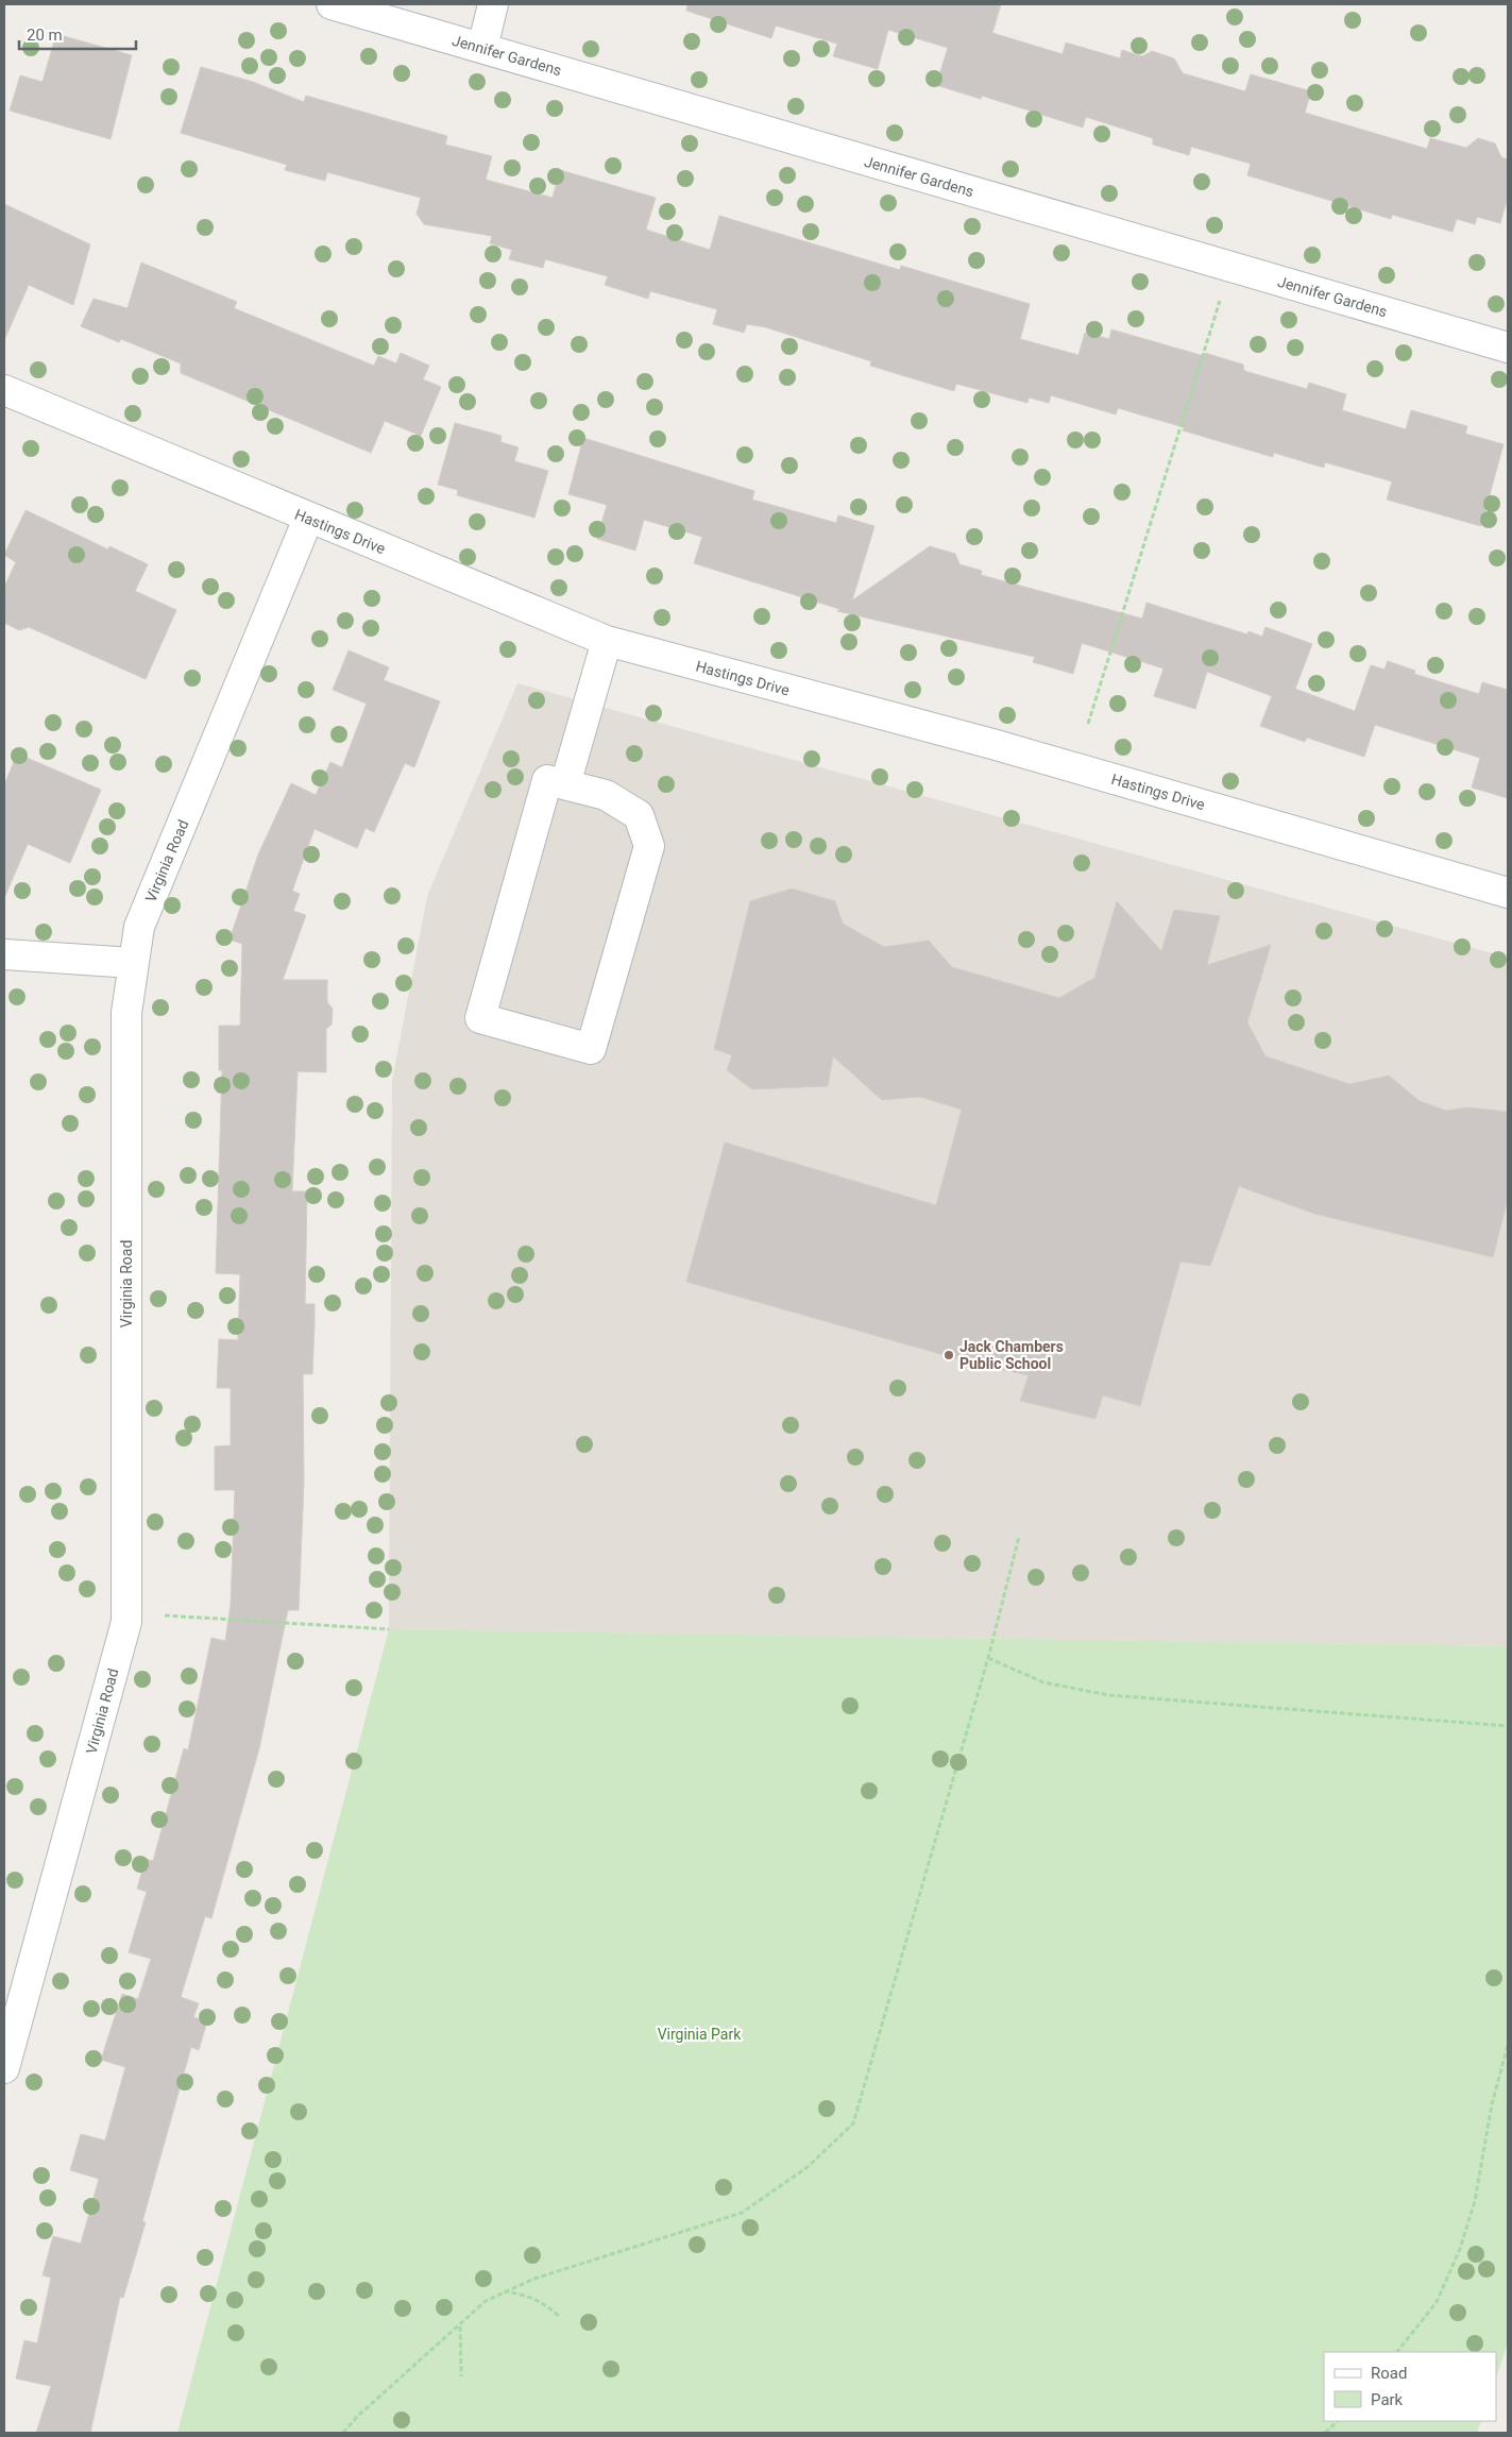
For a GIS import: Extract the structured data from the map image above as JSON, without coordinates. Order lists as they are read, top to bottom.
{
  "streets": {
    "street": ["Jennifer Gardens", "Hastings Drive", "Virginia Road"]
  },
  "crossings": [
    ["Hastings Drive", "Virginia Road"]
  ],
  "parks": ["Virginia Park"],
  "places": ["Jack Chambers Public School"],
  "legend": ["Road", "Park"],
  "scale_bar": "20 m"
}
